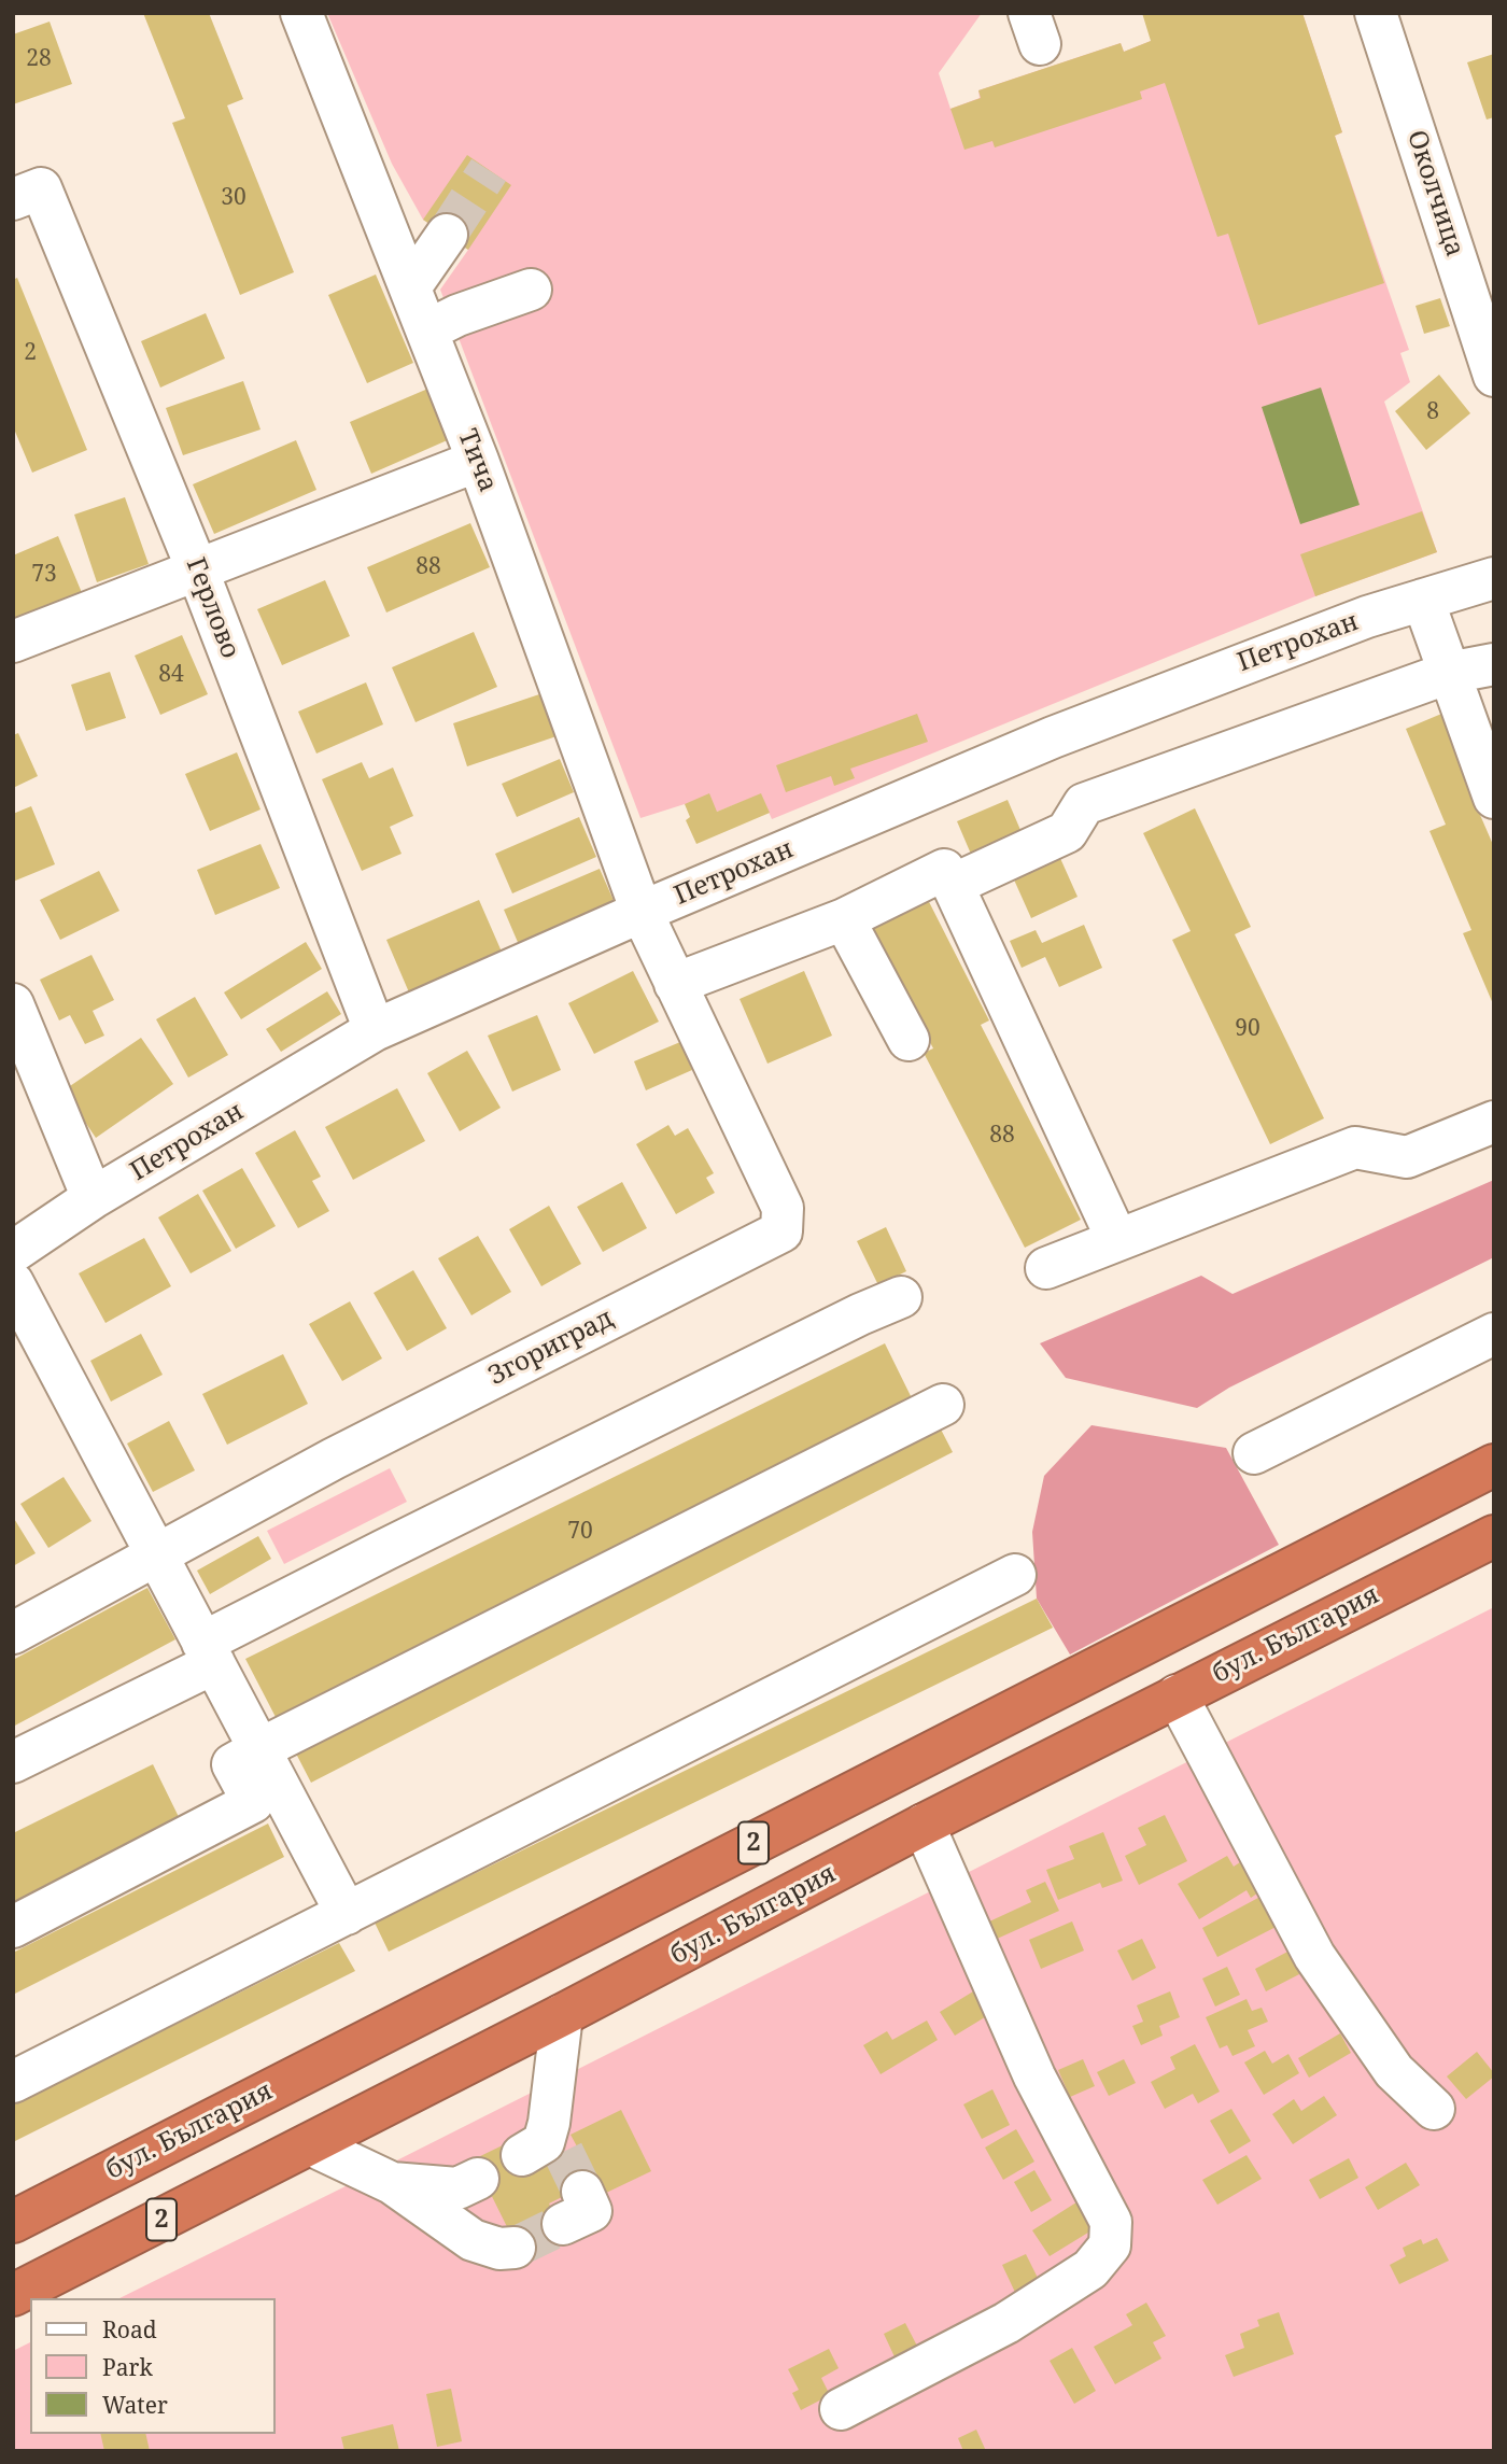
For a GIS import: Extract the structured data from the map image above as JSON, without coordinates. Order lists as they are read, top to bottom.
{
  "streets": {
    "highway": ["бул. България", "2"],
    "street": [
      "Околчица",
      "Тича",
      "Герлово",
      "Петрохан",
      "Згориград"
    ]
  },
  "crossings": [
    ["Тича", "Петрохан"],
    ["Тича", "Згориград"],
    ["Герлово", "Петрохан"],
    ["Петрохан", "Згориград"]
  ],
  "house_numbers": [
    "28",
    "30",
    "2",
    "8",
    "88",
    "73",
    "84",
    "90",
    "88",
    "70"
  ],
  "legend": ["Road", "Park", "Water"]
}
